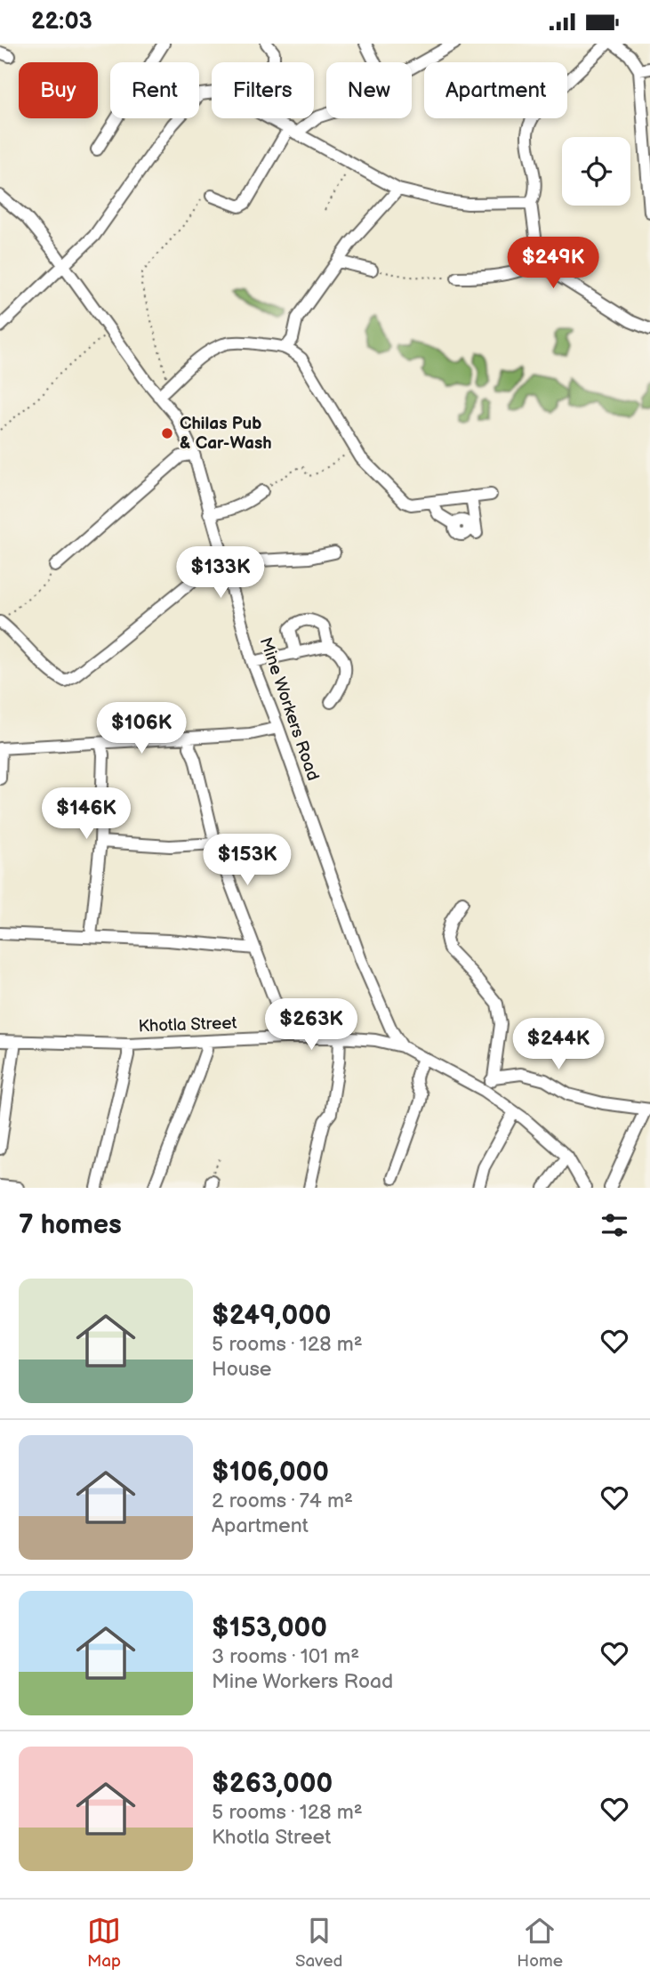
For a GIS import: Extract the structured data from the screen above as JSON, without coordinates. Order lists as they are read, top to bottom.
{
  "streets": {
    "street": ["Mine Workers Road", "Khotla Street"]
  },
  "crossings": [
    ["Mine Workers Road", "Khotla Street"]
  ],
  "places": ["Chilas Pub & Car-Wash"],
  "page": {
    "status": "22:03",
    "chip": [
      "Buy",
      "Rent",
      "Filters",
      "New",
      "Apartment"
    ],
    "price": [
      "$249K",
      "$133K",
      "$106K",
      "$146K",
      "$153K",
      "$263K",
      "$244K"
    ],
    "heading": "7 homes",
    "list": [
      {
        "name": "$249,000",
        "note": "5 rooms · 128 m² · House"
      },
      {
        "name": "$106,000",
        "note": "2 rooms · 74 m² · Apartment"
      },
      {
        "name": "$153,000",
        "note": "3 rooms · 101 m² · Mine Workers Road"
      },
      {
        "name": "$263,000",
        "note": "5 rooms · 128 m² · Khotla Street"
      }
    ],
    "tabs": ["Map", "Saved", "Home"]
  }
}
